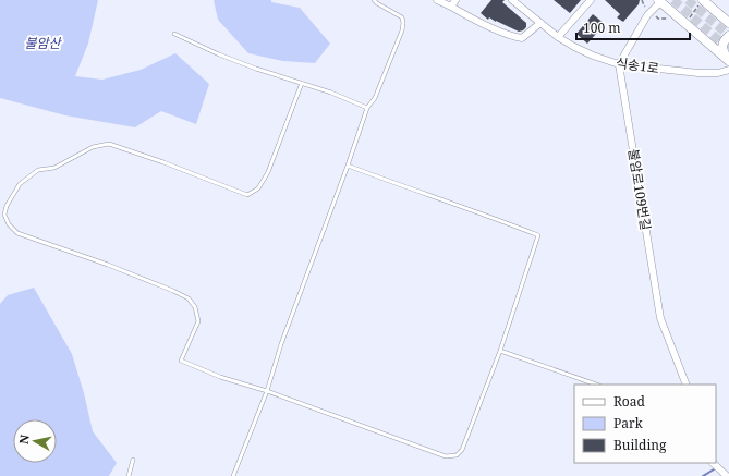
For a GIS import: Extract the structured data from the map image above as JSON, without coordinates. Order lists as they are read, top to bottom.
{
  "streets": {
    "street": ["식송1로", "불암로109번길"]
  },
  "crossings": [
    ["식송1로", "불암로109번길"]
  ],
  "parks": ["불암산"],
  "legend": ["Road", "Park", "Building"],
  "scale_bar": "100 m",
  "north": "left"
}
